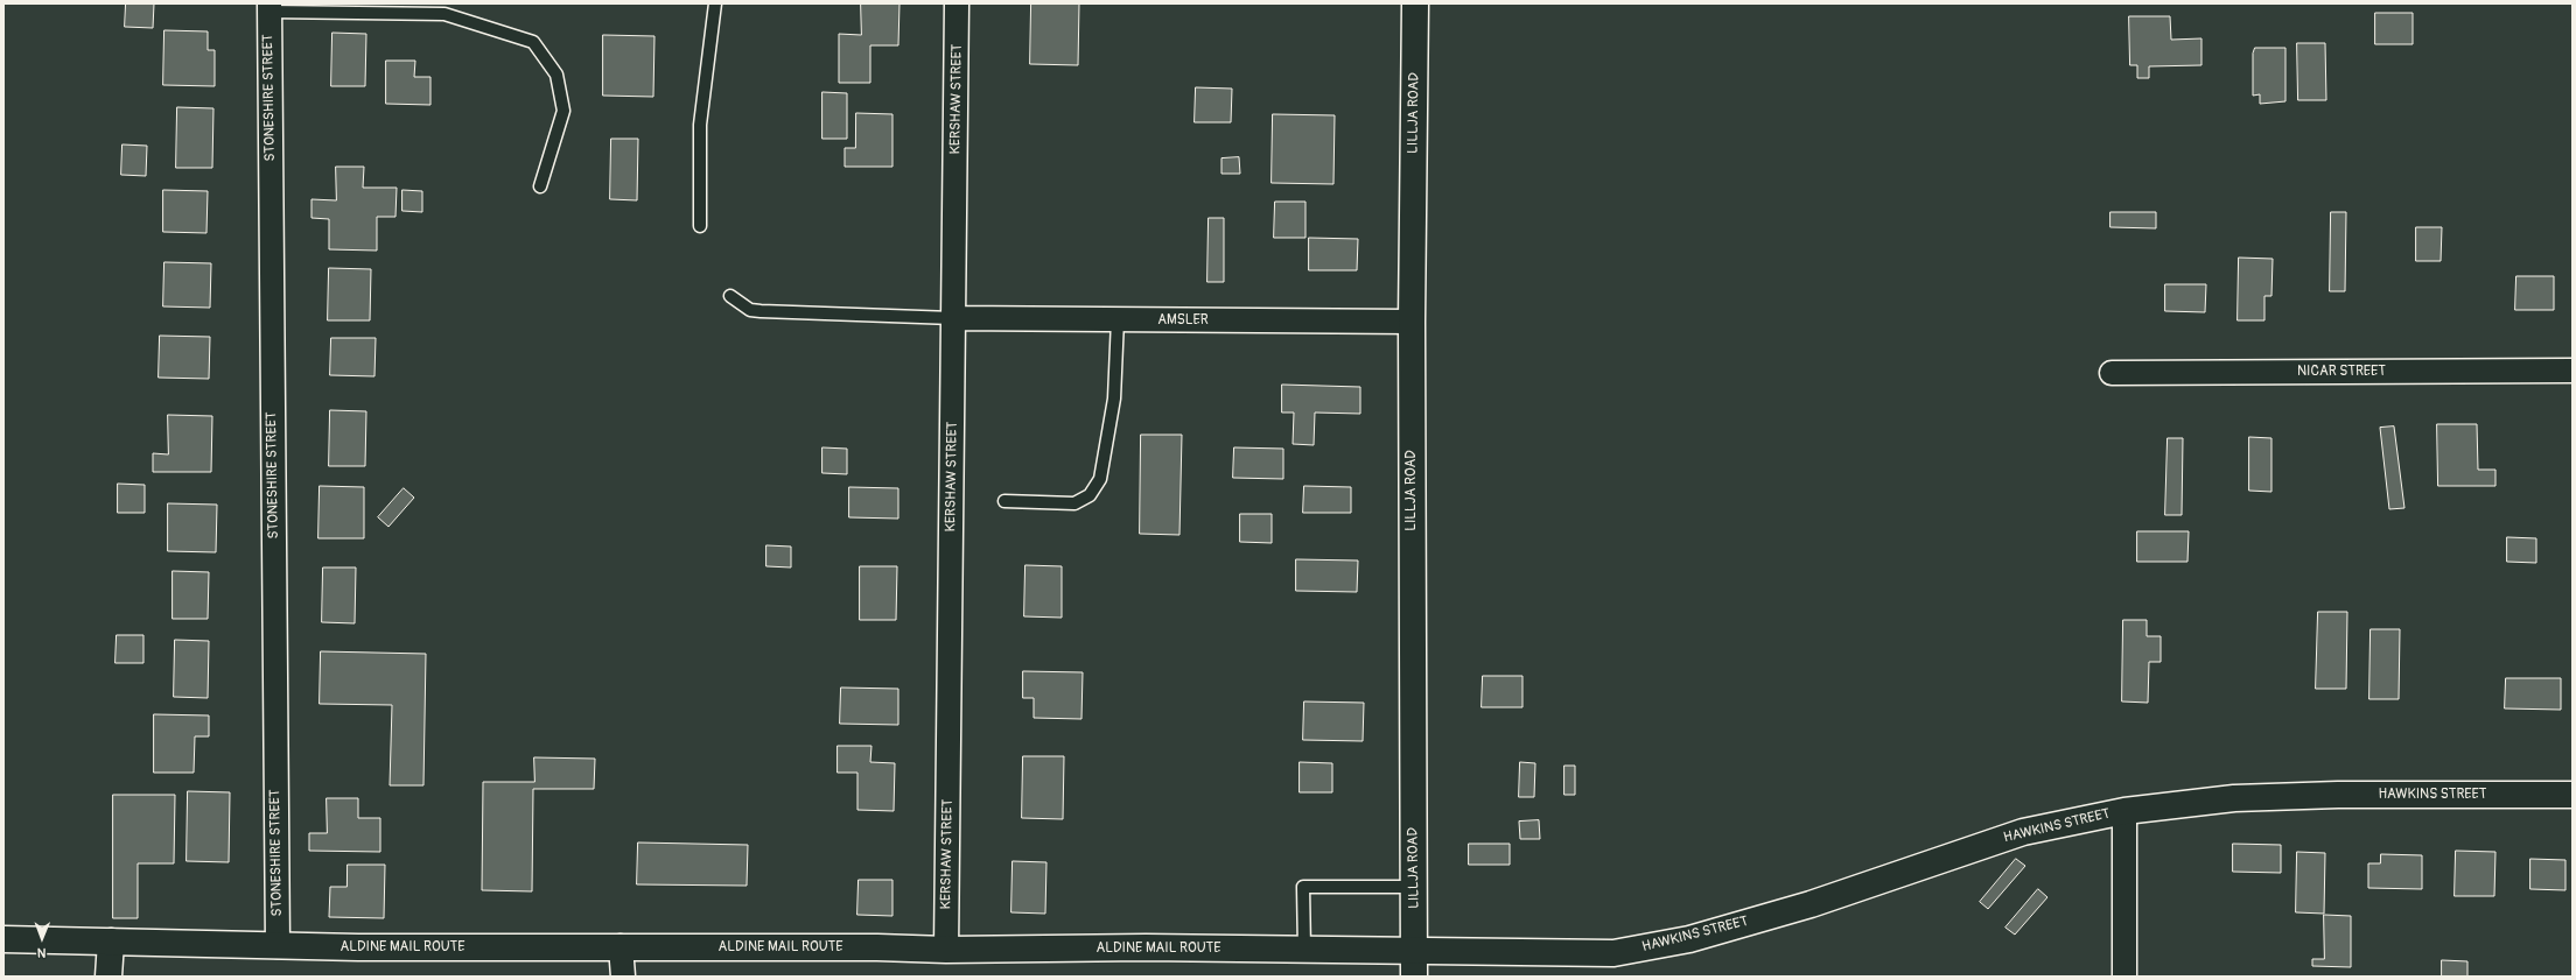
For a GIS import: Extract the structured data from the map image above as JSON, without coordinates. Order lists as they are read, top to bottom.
{
  "streets": {
    "main road": ["LILLJA ROAD", "HAWKINS STREET", "ALDINE MAIL ROUTE"],
    "street": [
      "STONESHIRE STREET",
      "KERSHAW STREET",
      "AMSLER",
      "NICAR STREET"
    ]
  },
  "crossings": [
    ["STONESHIRE STREET", "ALDINE MAIL ROUTE"],
    ["KERSHAW STREET", "AMSLER"],
    ["KERSHAW STREET", "ALDINE MAIL ROUTE"],
    ["LILLJA ROAD", "AMSLER"],
    ["LILLJA ROAD", "ALDINE MAIL ROUTE"],
    ["HAWKINS STREET", "ALDINE MAIL ROUTE"]
  ],
  "north": "bottom"
}
